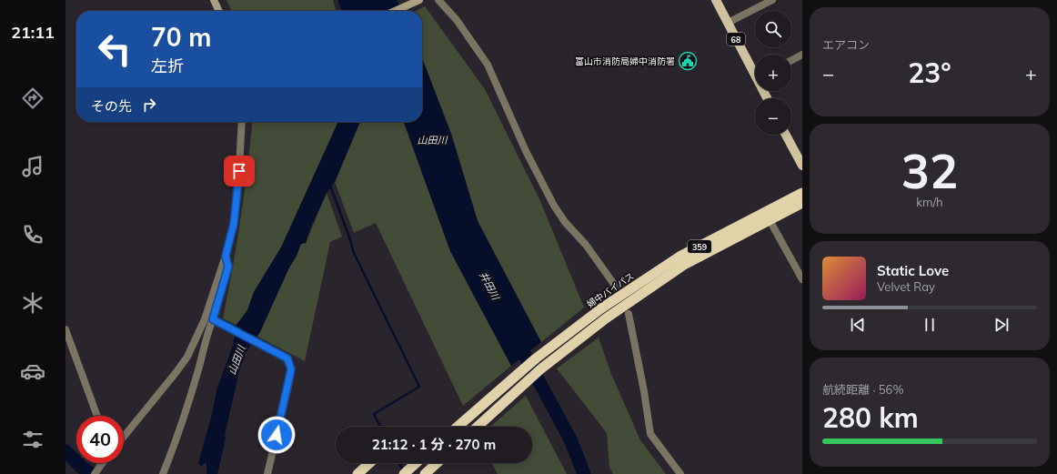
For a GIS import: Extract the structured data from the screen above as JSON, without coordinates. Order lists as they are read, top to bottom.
{
  "streets": {
    "highway": ["359", "婦中バイパス"],
    "main road": ["68"]
  },
  "water": ["山田川", "井田川"],
  "places": {
    "public building": ["富山市消防局婦中消防署"]
  },
  "page": {
    "tabs": "21:11",
    "tile": [
      "エアコン",
      ["32", "km/h"],
      ["航続距離 · 56%", "280 km"]
    ],
    "map_buttons": ["+", "−"],
    "turn": ["70 m", "左折"],
    "heat": ["−", "23°", "+"],
    "then": "その先",
    "song": ["Static Love", "Velvet Ray"],
    "limit": "40",
    "trip": "21:12 · 1 分 · 270 m"
  }
}
